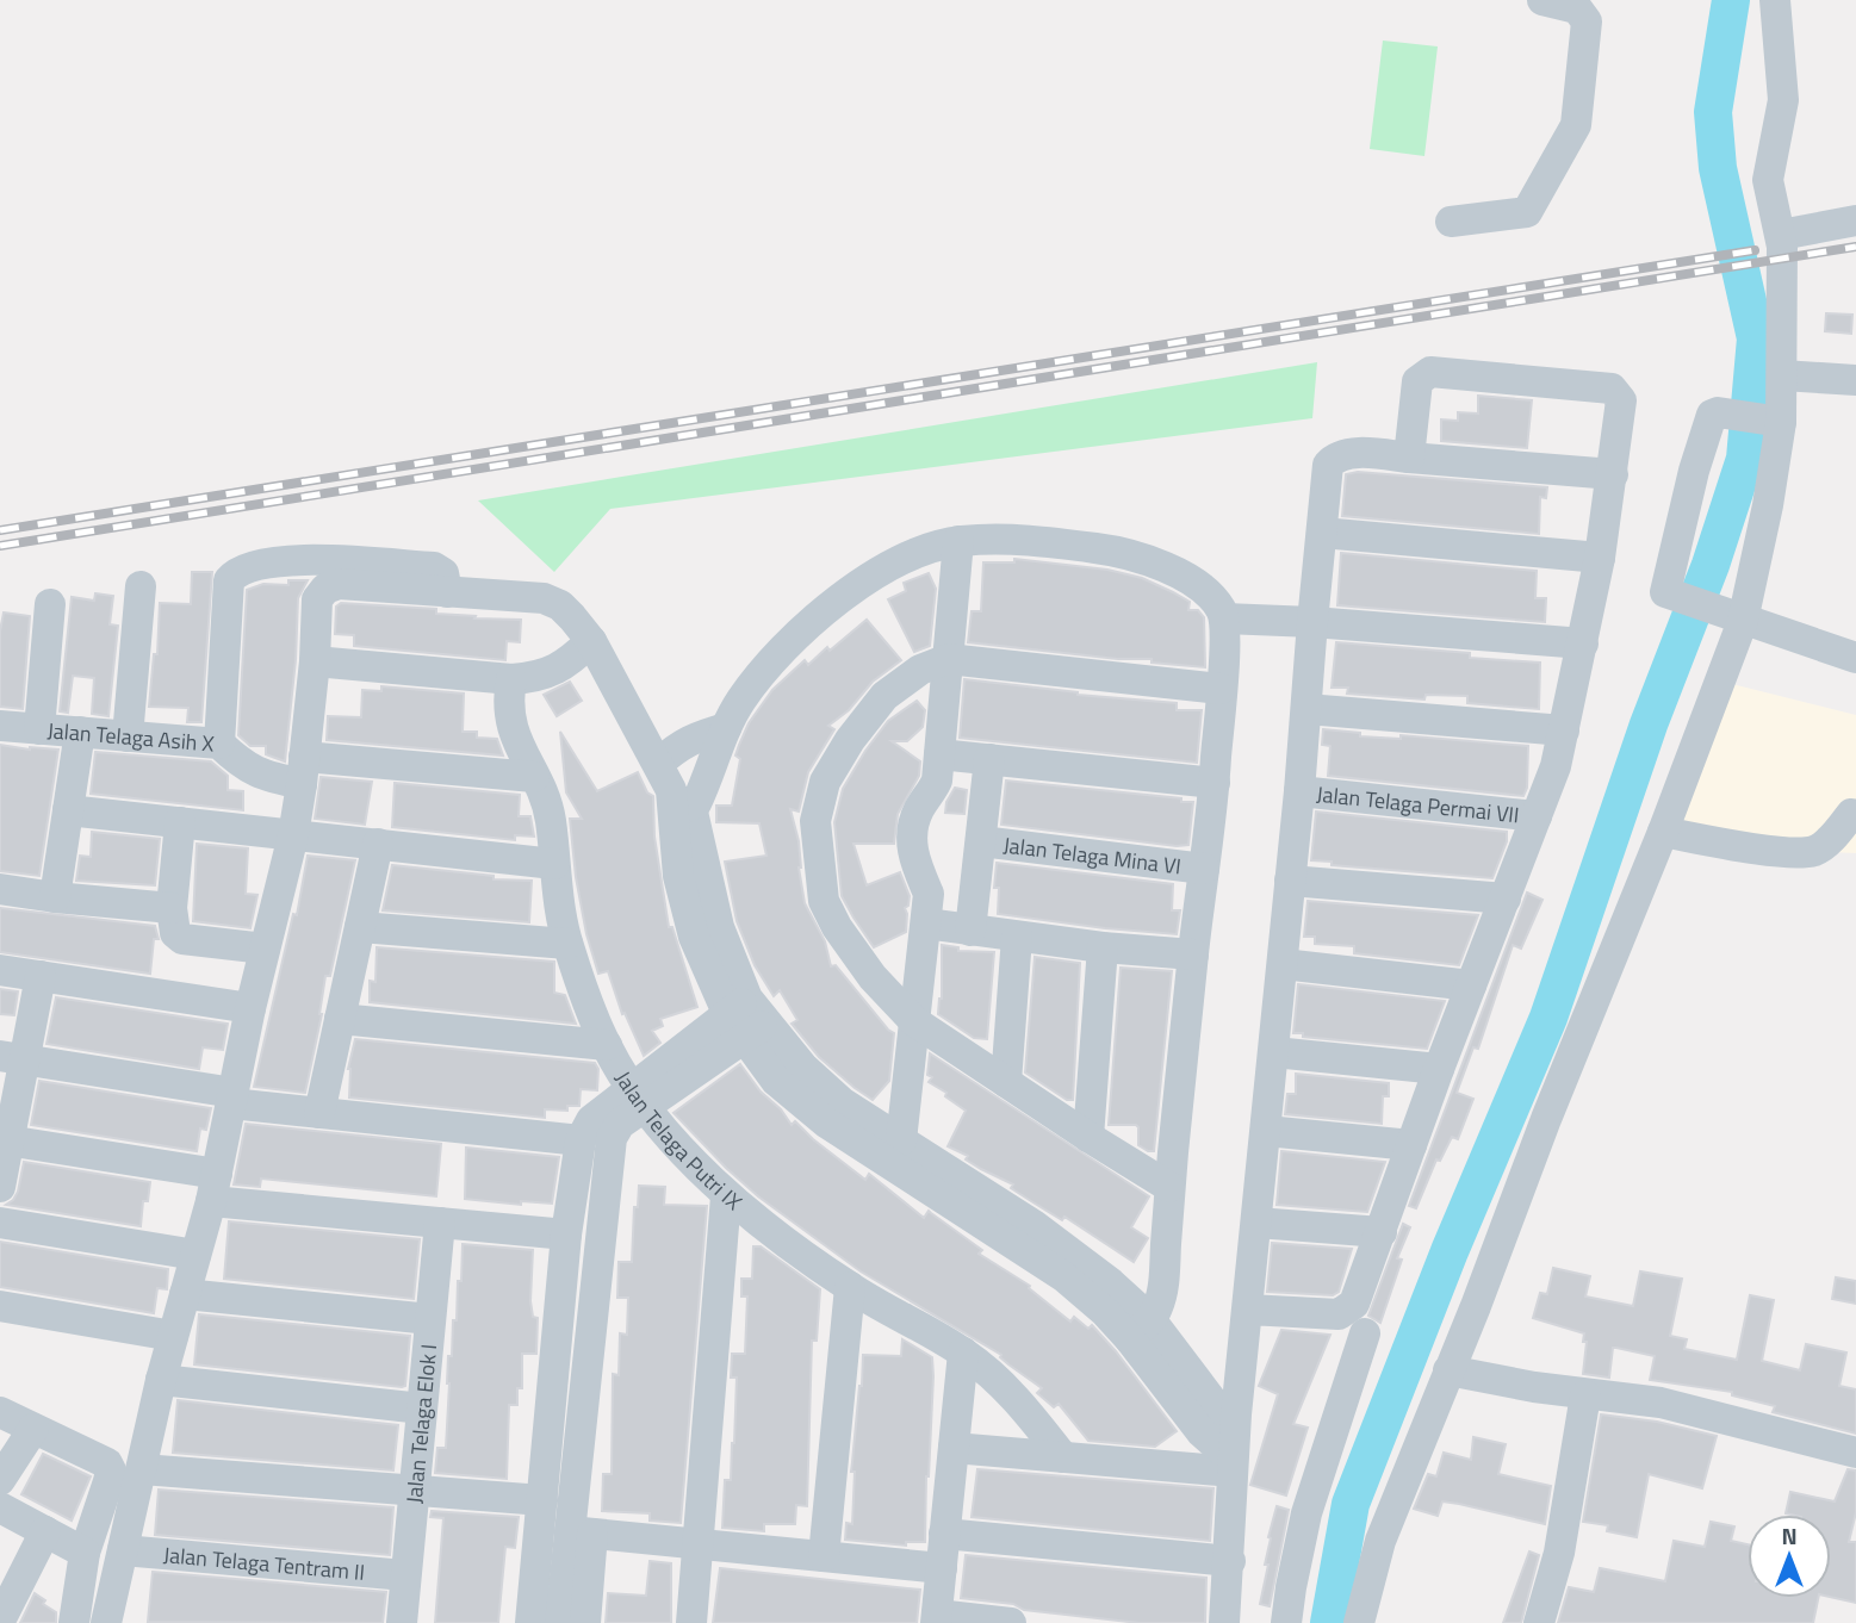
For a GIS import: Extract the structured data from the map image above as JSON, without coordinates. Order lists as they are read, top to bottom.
{
  "streets": {
    "street": [
      "Jalan Telaga Asih X",
      "Jalan Telaga Permai VII",
      "Jalan Telaga Mina VI",
      "Jalan Telaga Putri IX",
      "Jalan Telaga Elok I",
      "Jalan Telaga Tentram II"
    ]
  },
  "crossings": [
    ["Jalan Telaga Asih X", "Jalan Telaga Putri IX"],
    ["Jalan Telaga Elok I", "Jalan Telaga Tentram II"]
  ],
  "north": "top"
}
